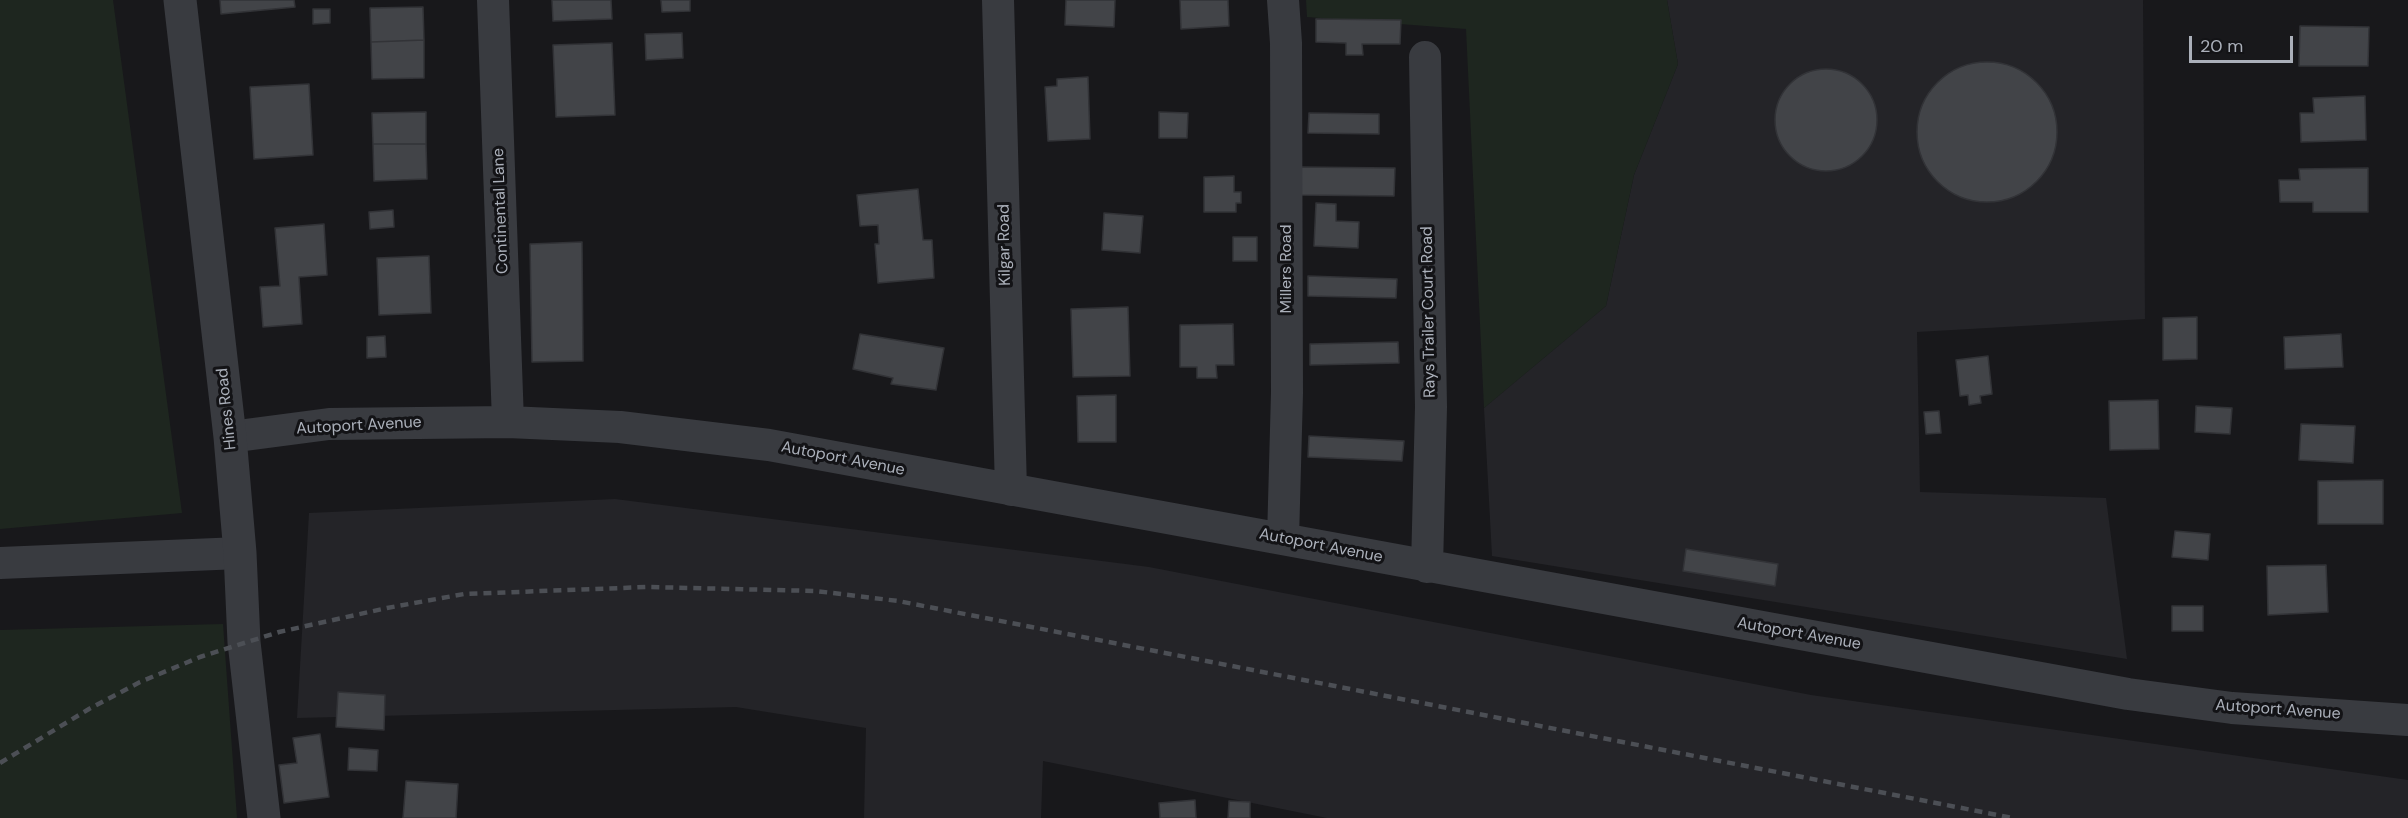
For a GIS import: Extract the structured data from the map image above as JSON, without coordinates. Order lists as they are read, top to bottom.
{
  "streets": {
    "street": [
      "Continental Lane",
      "Kilgar Road",
      "Millers Road",
      "Rays Trailer Court Road",
      "Hines Road",
      "Autoport Avenue"
    ]
  },
  "crossings": [
    ["Continental Lane", "Autoport Avenue"],
    ["Kilgar Road", "Autoport Avenue"],
    ["Millers Road", "Autoport Avenue"],
    ["Rays Trailer Court Road", "Autoport Avenue"],
    ["Hines Road", "Autoport Avenue"]
  ],
  "scale_bar": "20 m"
}
